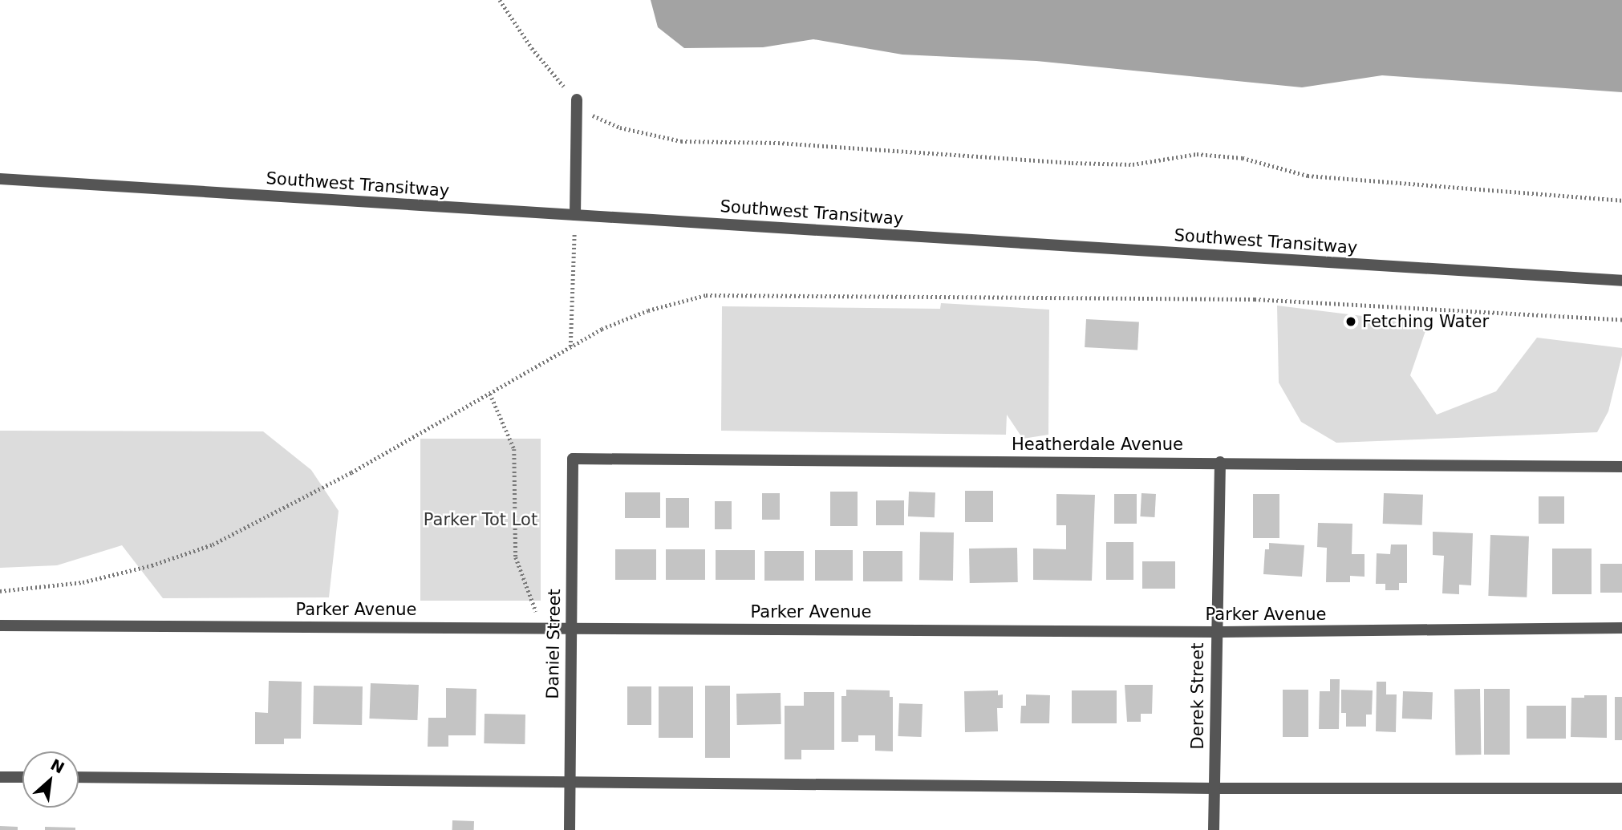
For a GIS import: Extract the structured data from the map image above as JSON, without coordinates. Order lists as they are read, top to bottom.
{
  "streets": {
    "street": [
      "Southwest Transitway",
      "Heatherdale Avenue",
      "Parker Avenue",
      "Daniel Street",
      "Derek Street"
    ]
  },
  "crossings": [
    ["Heatherdale Avenue", "Daniel Street"],
    ["Heatherdale Avenue", "Derek Street"],
    ["Parker Avenue", "Daniel Street"],
    ["Parker Avenue", "Derek Street"]
  ],
  "parks": ["Parker Tot Lot"],
  "places": ["Fetching Water"],
  "north": "top right"
}
